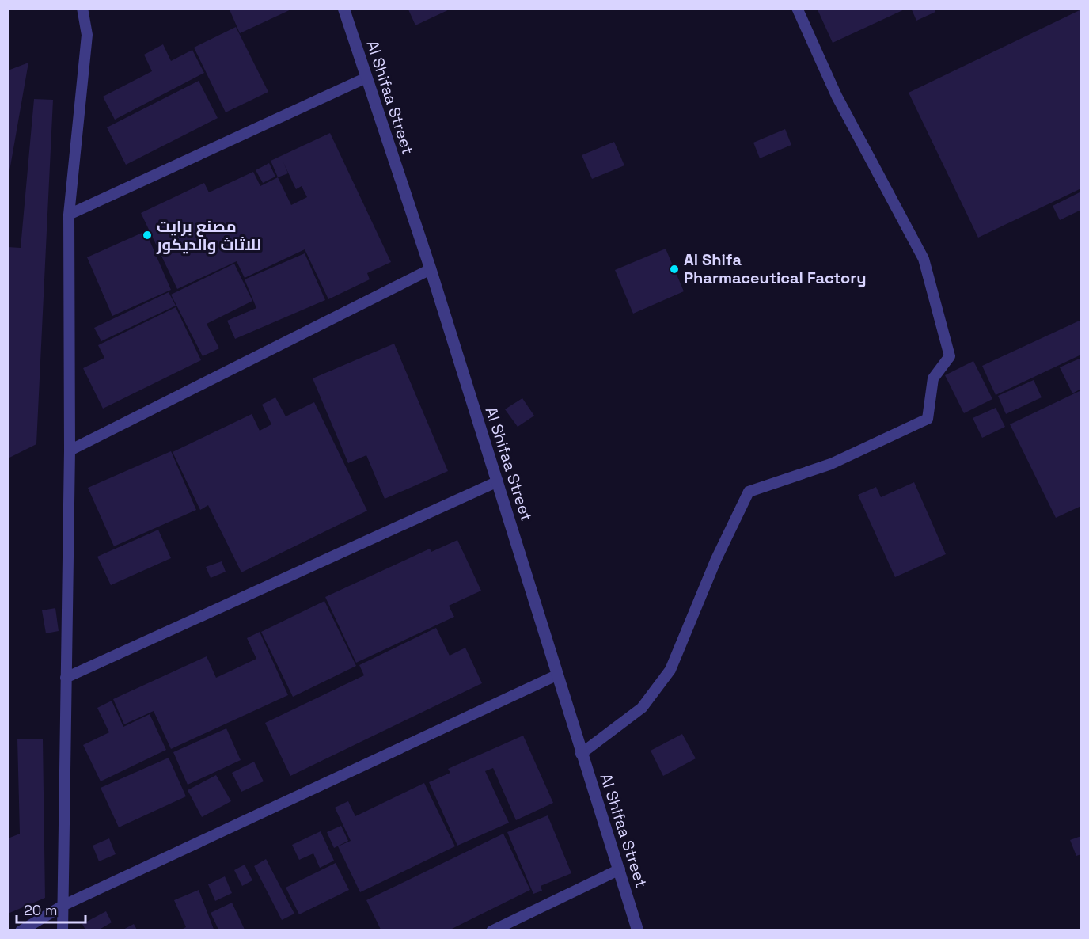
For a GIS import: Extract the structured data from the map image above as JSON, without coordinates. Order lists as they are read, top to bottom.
{
  "streets": {
    "street": ["Al Shifaa Street"]
  },
  "places": ["مصنع برايت للاثاث والديكور", "Al Shifa Pharmaceutical Factory"],
  "scale_bar": "20 m"
}
